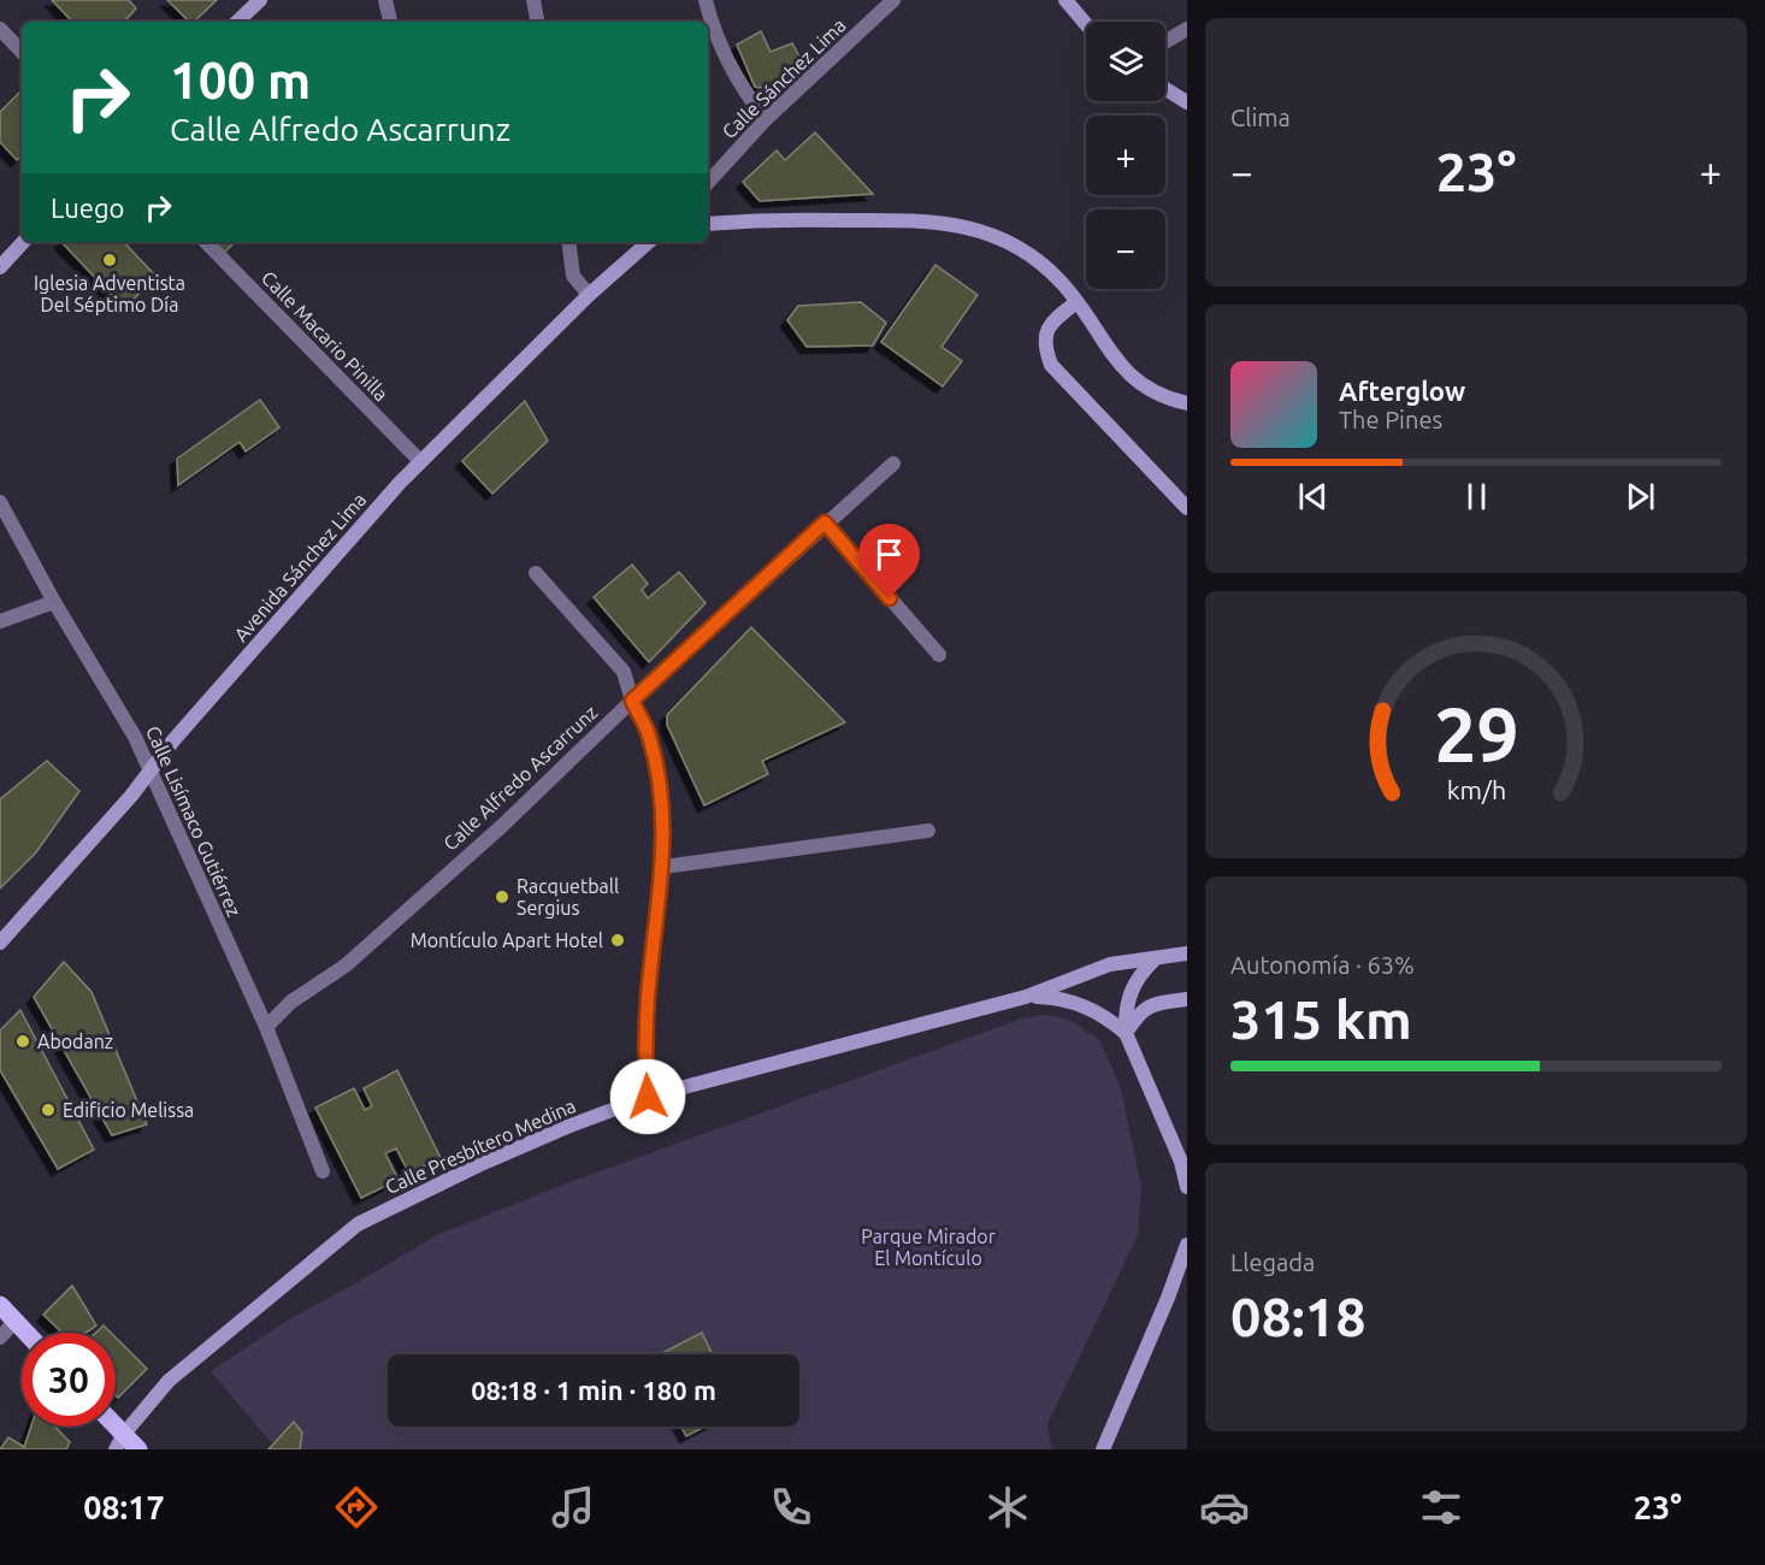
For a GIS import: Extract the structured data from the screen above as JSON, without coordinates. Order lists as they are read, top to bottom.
{
  "streets": {
    "street": [
      "Calle Sánchez Lima",
      "Calle Macario Pinilla",
      "Avenida Sánchez Lima",
      "Calle Alfredo Ascarrunz",
      "Calle Lisímaco Gutiérrez",
      "Calle Presbítero Medina"
    ]
  },
  "crossings": [
    ["Calle Macario Pinilla", "Avenida Sánchez Lima"],
    ["Avenida Sánchez Lima", "Calle Lisímaco Gutiérrez"],
    ["Calle Alfredo Ascarrunz", "Calle Lisímaco Gutiérrez"]
  ],
  "parks": ["Parque Mirador El Montículo"],
  "places": [
    "Iglesia Adventista Del Séptimo Día",
    "Racquetball Sergius",
    "Montículo Apart Hotel",
    "Abodanz",
    "Edificio Melissa"
  ],
  "page": {
    "tile": [
      "Clima",
      ["Autonomía · 63%", "315 km"],
      ["Llegada", "08:18"]
    ],
    "map_buttons": ["+", "−"],
    "turn": ["100 m", "Calle Alfredo Ascarrunz"],
    "heat": ["−", "23°", "+"],
    "then": "Luego",
    "song": ["Afterglow", "The Pines"],
    "limit": "30",
    "trip": "08:18 · 1 min · 180 m",
    "tabs": ["08:17", "23°"],
    "gauge": ["29", "km/h"]
  }
}
